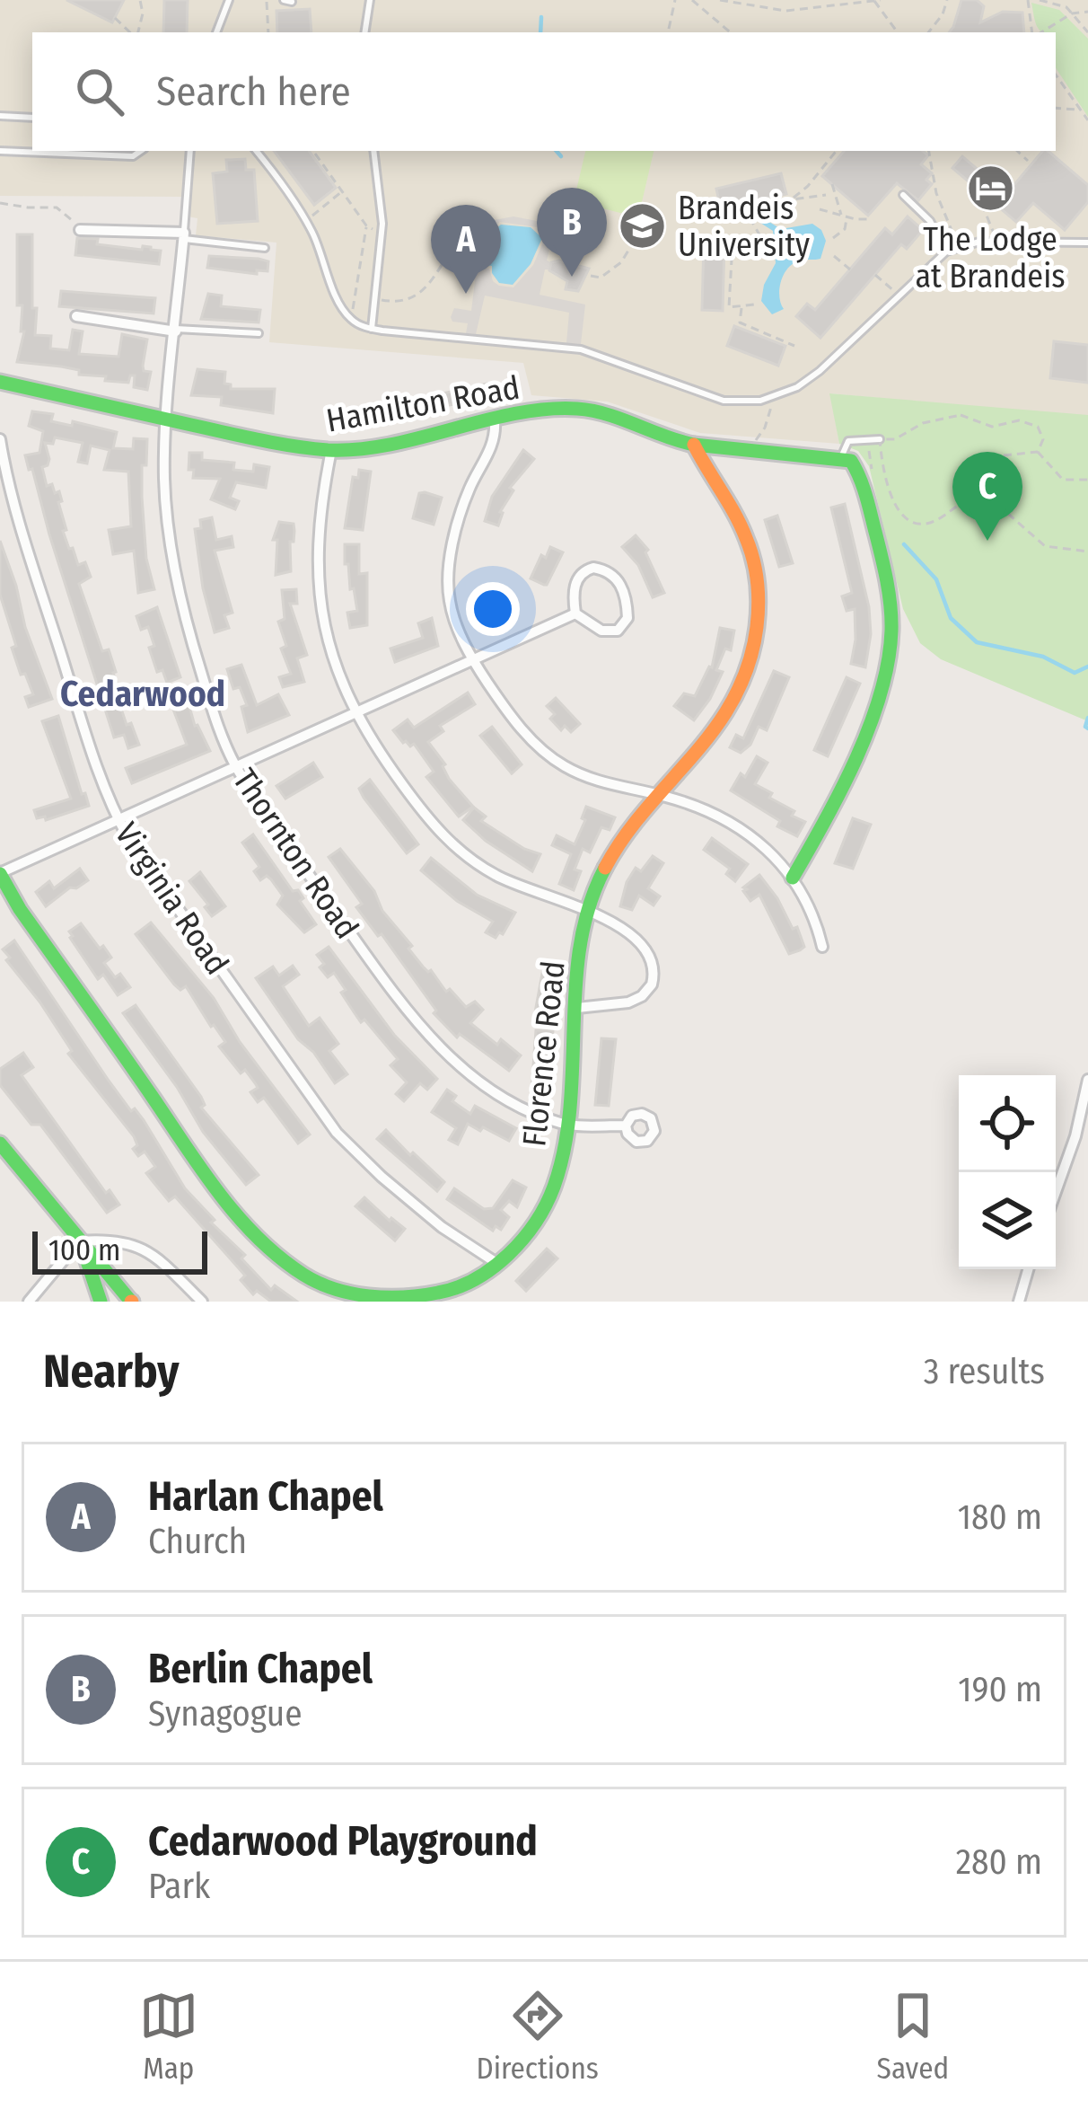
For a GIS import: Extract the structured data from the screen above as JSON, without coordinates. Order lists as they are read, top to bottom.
{
  "streets": {
    "street": [
      "Hamilton Road",
      "Thornton Road",
      "Virginia Road",
      "Florence Road"
    ]
  },
  "crossings": [
    ["Hamilton Road", "Thornton Road"],
    ["Hamilton Road", "Florence Road"],
    ["Thornton Road", "Florence Road"],
    ["Virginia Road", "Florence Road"]
  ],
  "districts": ["Cedarwood"],
  "places": {
    "hotel": ["The Lodge at Brandeis"],
    "school or university": ["Brandeis University"]
  },
  "scale_bar": "100 m",
  "page": {
    "search": "Search here",
    "pins": ["B", "A", "C"],
    "scale": "100 m",
    "heading": ["Nearby", "3 results"],
    "list": [
      {
        "mark": "A",
        "name": "Harlan Chapel",
        "note": "Church",
        "value": "180 m"
      },
      {
        "mark": "B",
        "name": "Berlin Chapel",
        "note": "Synagogue",
        "value": "190 m"
      },
      {
        "mark": "C",
        "name": "Cedarwood Playground",
        "note": "Park",
        "value": "280 m"
      }
    ],
    "nav": ["Map", "Directions", "Saved"]
  }
}
